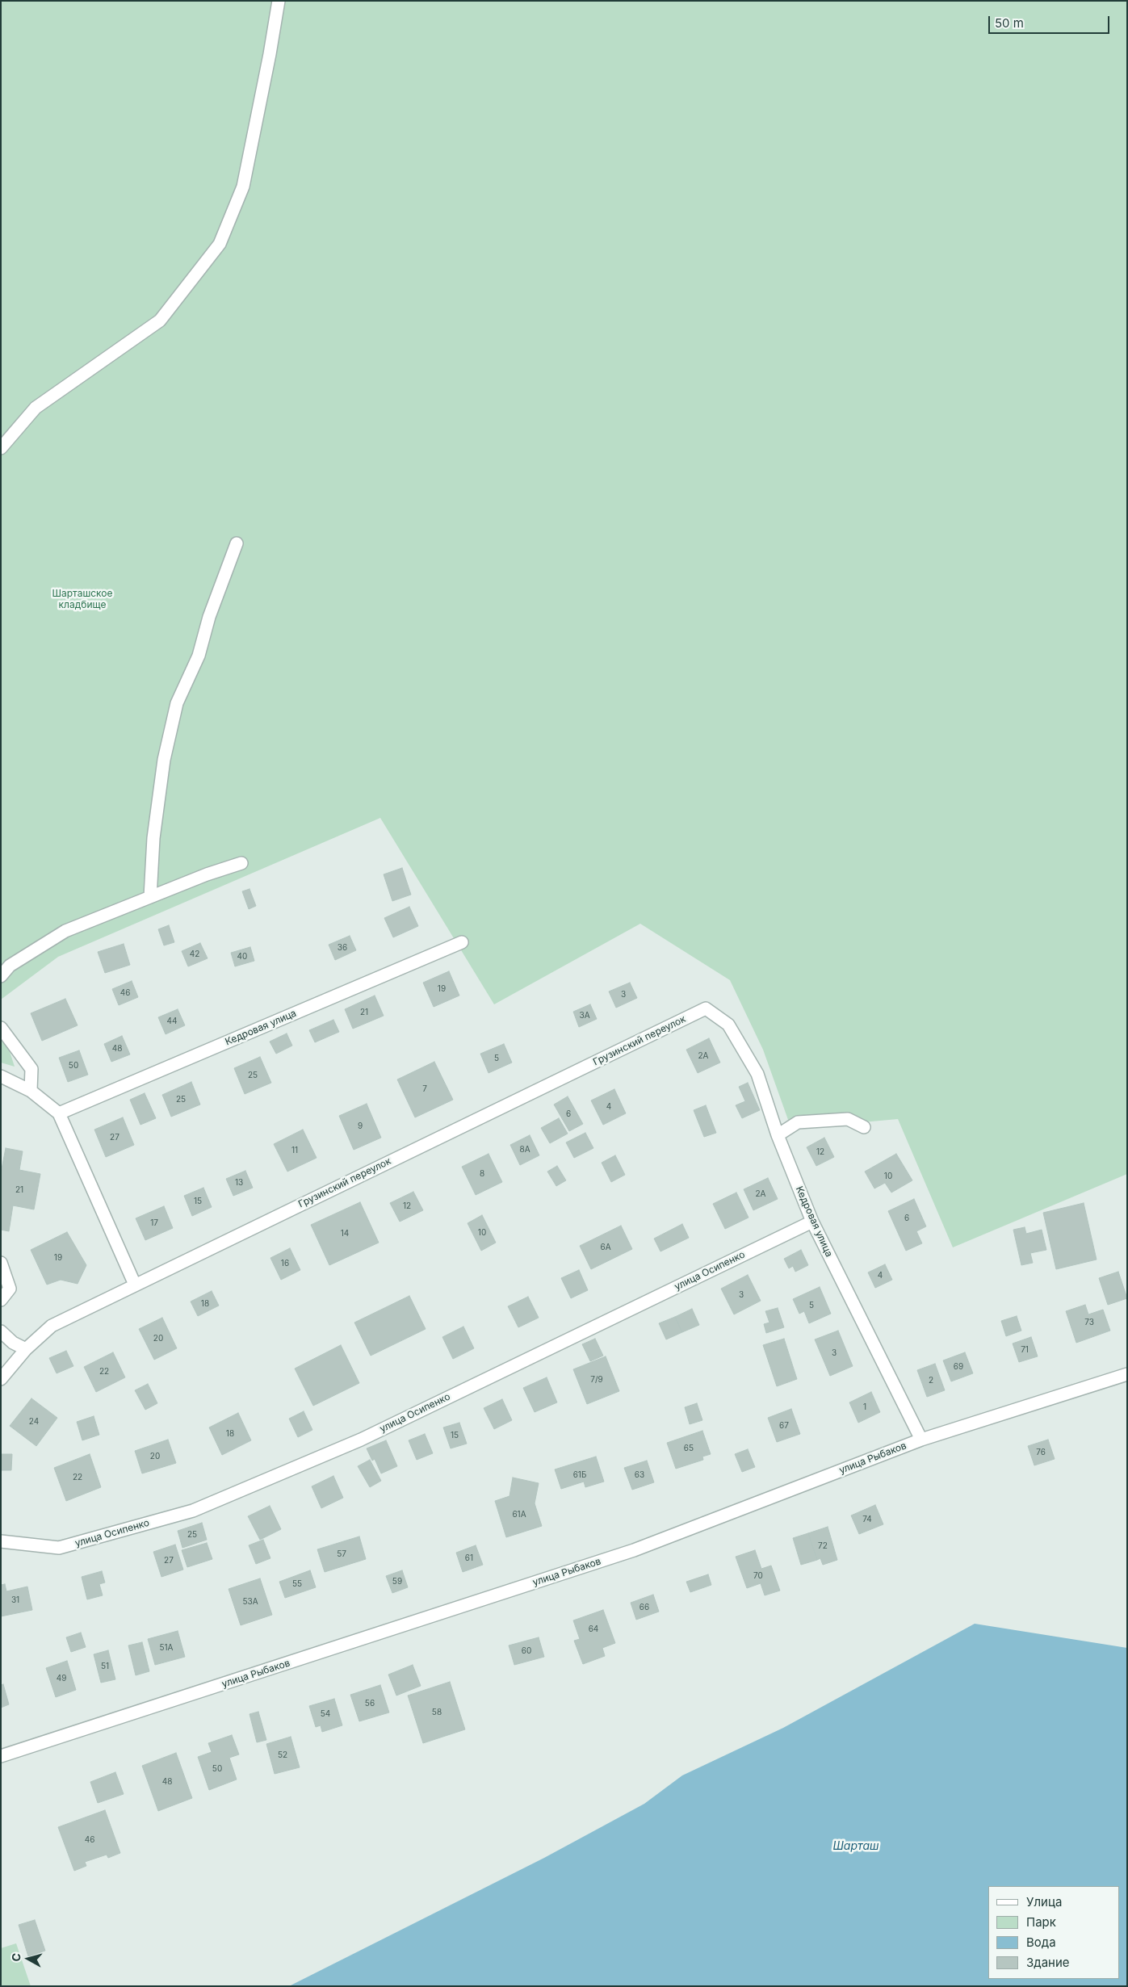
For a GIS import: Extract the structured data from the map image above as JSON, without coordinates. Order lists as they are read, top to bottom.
{
  "streets": {
    "street": [
      "Кедровая улица",
      "Грузинский переулок",
      "улица Осипенко",
      "улица Рыбаков"
    ]
  },
  "crossings": [
    ["Кедровая улица", "Грузинский переулок"],
    ["Кедровая улица", "улица Осипенко"],
    ["Кедровая улица", "улица Рыбаков"]
  ],
  "water": ["Шарташ"],
  "parks": ["Шарташское кладбище"],
  "house_numbers": [
    "36",
    "42",
    "40",
    "19",
    "46",
    "3",
    "21",
    "3А",
    "44",
    "48",
    "2А",
    "5",
    "50",
    "25",
    "7",
    "25",
    "4",
    "6",
    "9",
    "27",
    "8А",
    "11",
    "12",
    "8",
    "10",
    "13",
    "21",
    "2А",
    "15",
    "12",
    "6",
    "17",
    "10",
    "14",
    "6А",
    "19",
    "16",
    "4",
    "3",
    "18",
    "5",
    "73",
    "20",
    "71",
    "3",
    "69",
    "22",
    "7/9",
    "2",
    "1",
    "24",
    "67",
    "18",
    "15",
    "65",
    "76",
    "20",
    "61Б",
    "63",
    "22",
    "61А",
    "74",
    "25",
    "72",
    "57",
    "61",
    "27",
    "70",
    "59",
    "55",
    "31",
    "53А",
    "66",
    "64",
    "51А",
    "60",
    "51",
    "49",
    "56",
    "58",
    "54",
    "52",
    "50",
    "48",
    "46"
  ],
  "legend": [
    "Улица",
    "Парк",
    "Вода",
    "Здание"
  ],
  "scale_bar": "50 m",
  "north": "left"
}
